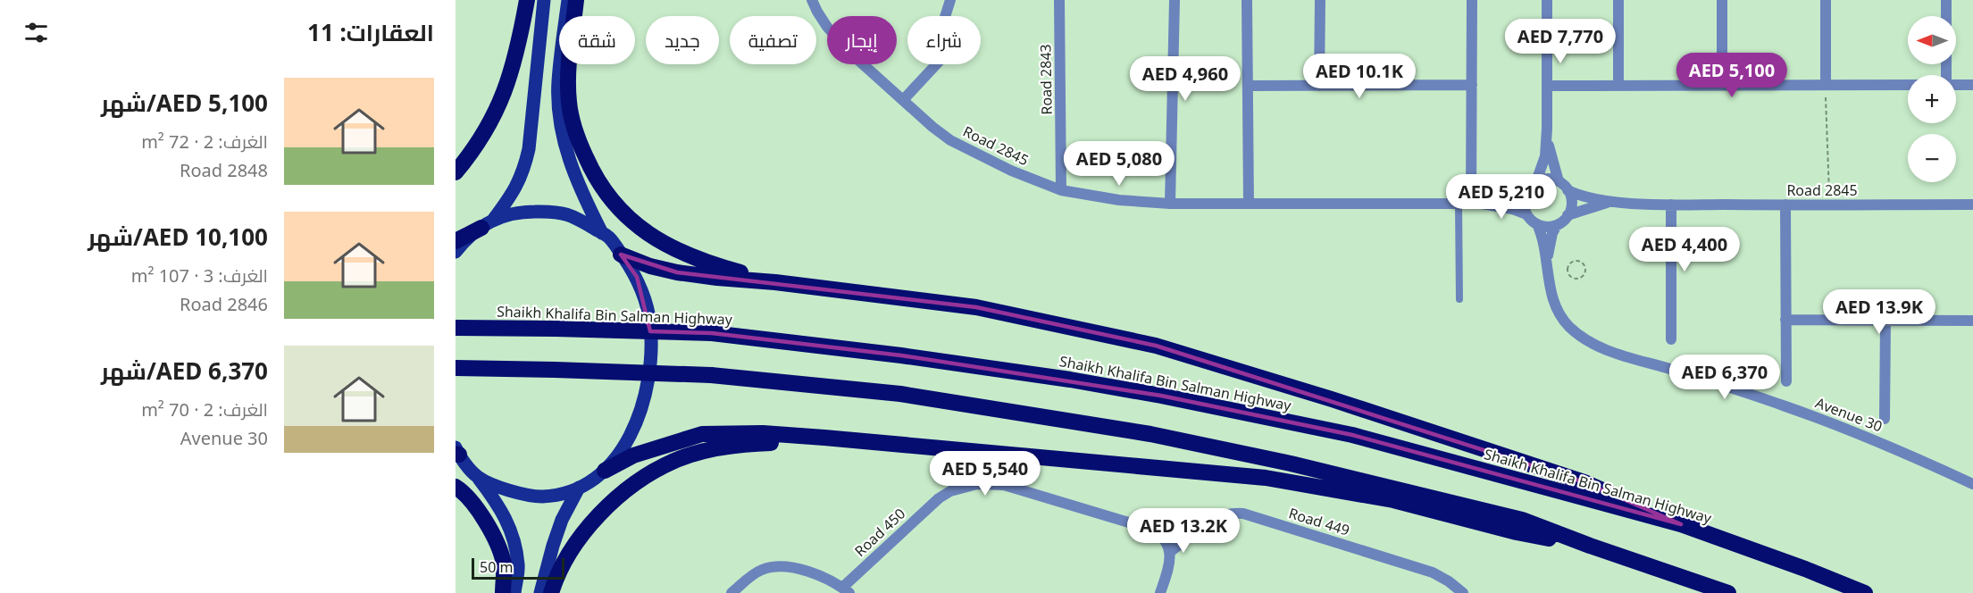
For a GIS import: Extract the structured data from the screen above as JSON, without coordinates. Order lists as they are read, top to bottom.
{
  "streets": {
    "highway": ["Shaikh Khalifa Bin Salman Highway"],
    "street": [
      "Road 2843",
      "Road 2845",
      "Avenue 30",
      "Road 449",
      "Road 450"
    ]
  },
  "crossings": [
    ["Road 2843", "Road 2845"],
    ["Road 2845", "Avenue 30"],
    ["Road 449", "Road 450"]
  ],
  "scale_bar": "50 m",
  "north": "left",
  "page": {
    "heading": "العقارات: 11",
    "map_buttons": ["+", "−"],
    "chip": [
      "شراء",
      "إيجار",
      "تصفية",
      "جديد",
      "شقة"
    ],
    "price": [
      "AED 7,770",
      "AED 5,100",
      "AED 10.1K",
      "AED 4,960",
      "AED 5,080",
      "AED 5,210",
      "AED 4,400",
      "AED 13.9K",
      "AED 6,370",
      "AED 5,540",
      "AED 13.2K"
    ],
    "list": [
      {
        "name": "AED 5,100/شهر",
        "note": "الغرف: 2 · 72 m² · Road 2848"
      },
      {
        "name": "AED 10,100/شهر",
        "note": "الغرف: 3 · 107 m² · Road 2846"
      },
      {
        "name": "AED 6,370/شهر",
        "note": "الغرف: 2 · 70 m² · Avenue 30"
      }
    ],
    "scale": "50 m"
  }
}
